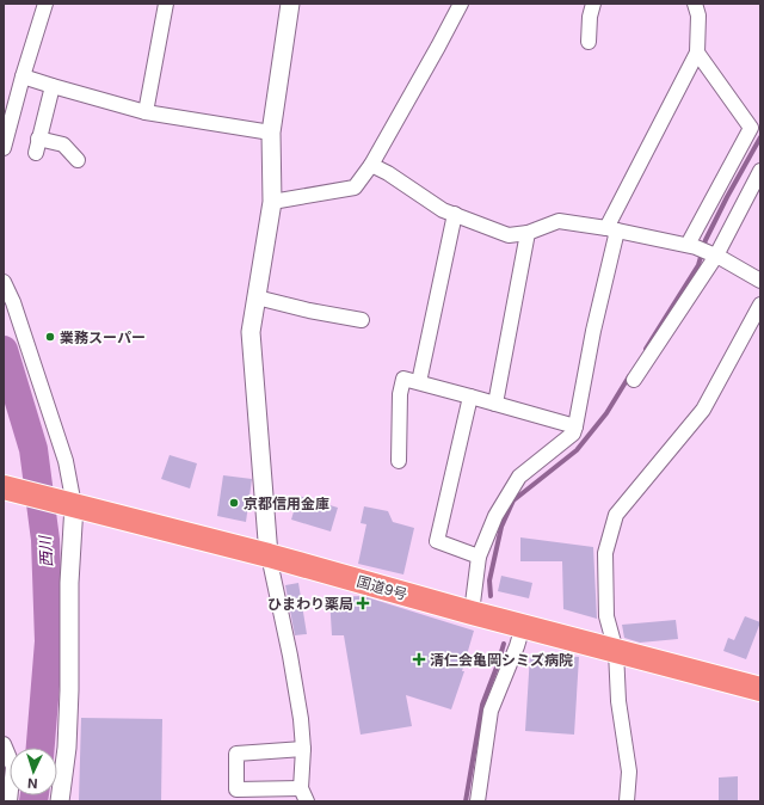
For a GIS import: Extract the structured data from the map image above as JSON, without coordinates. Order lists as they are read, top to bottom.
{
  "streets": {
    "highway": ["国道9号"]
  },
  "water": ["西川"],
  "places": {
    "other": ["業務スーパー", "京都信用金庫"],
    "health": ["ひまわり薬局", "清仁会亀岡シミズ病院"]
  },
  "north": "bottom"
}
